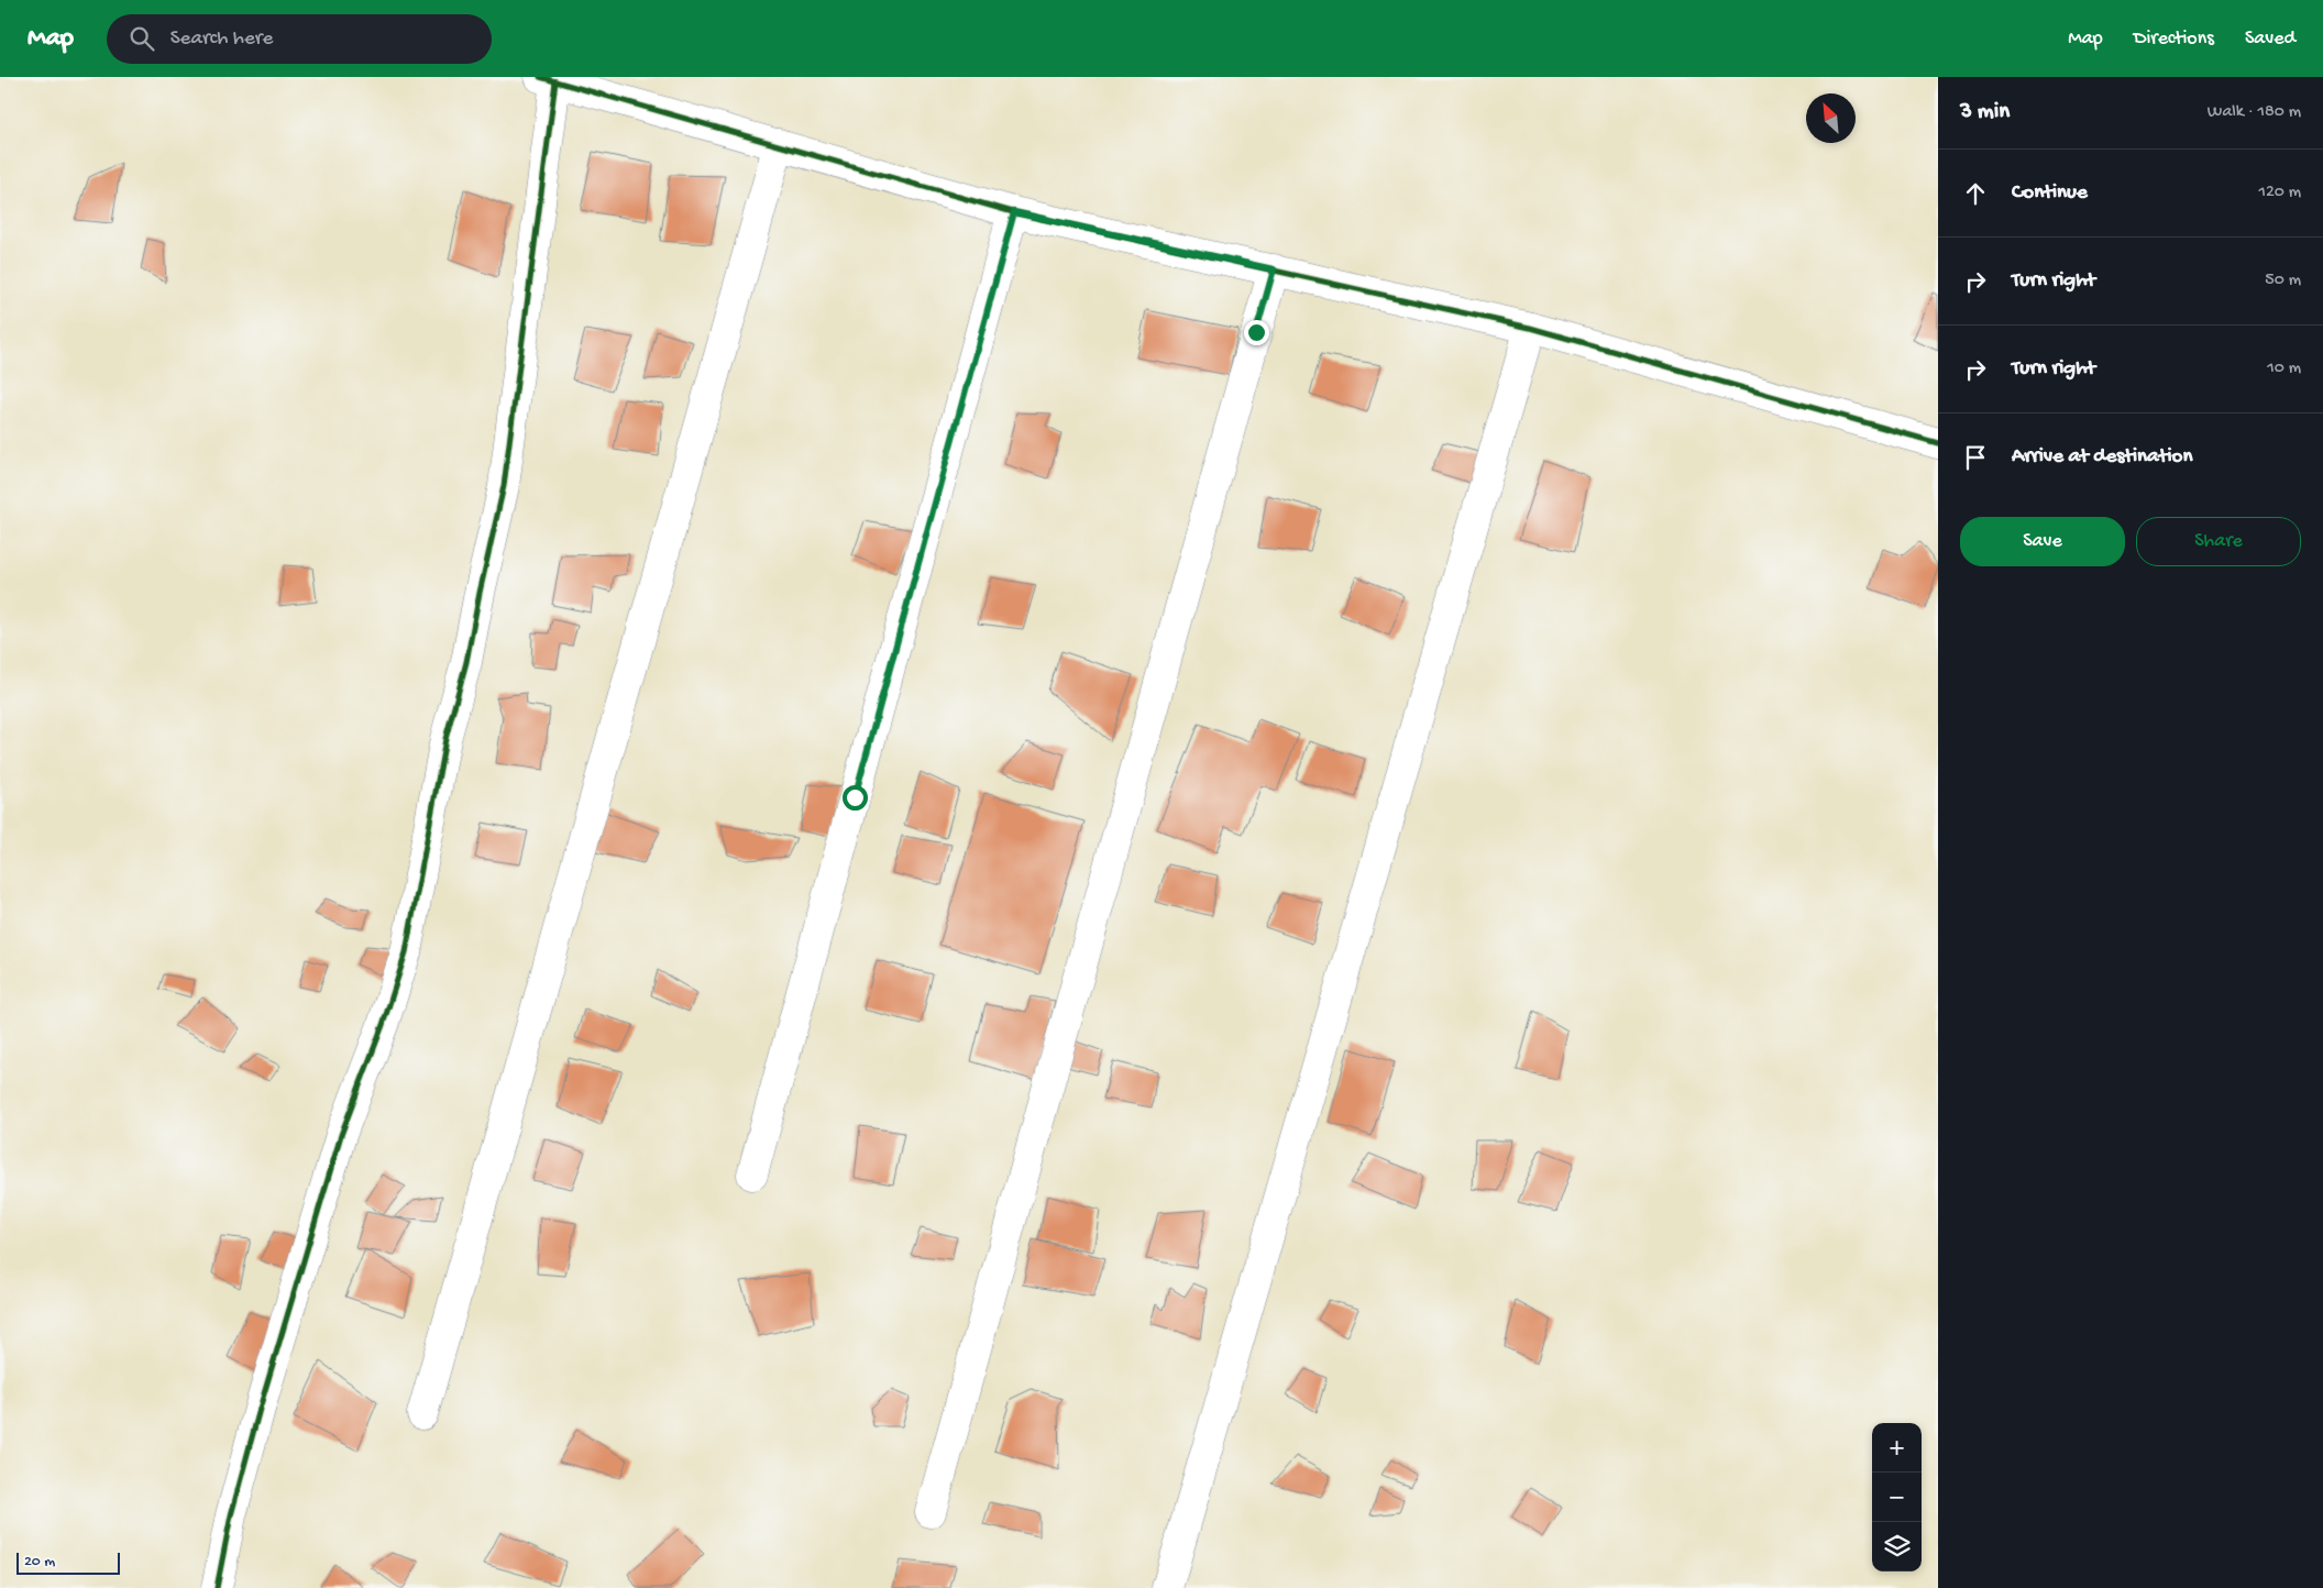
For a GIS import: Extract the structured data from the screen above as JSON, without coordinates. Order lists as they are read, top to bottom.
{
  "scale_bar": "20 m",
  "north": "top left",
  "page": {
    "header": "Map",
    "search": "Search here",
    "nav": ["Map", "Directions", "Saved"],
    "heading": ["3 min", "Walk · 180 m"],
    "list": [
      ["Continue", "120 m"],
      ["Turn right", "50 m"],
      ["Turn right", "10 m"],
      "Arrive at destination"
    ],
    "buttons": ["Save", "Share"],
    "map_buttons": ["+", "−"],
    "scale": "20 m"
  }
}
